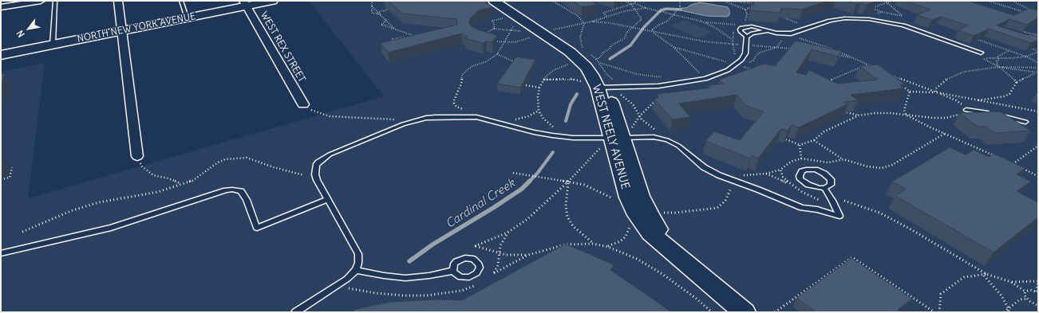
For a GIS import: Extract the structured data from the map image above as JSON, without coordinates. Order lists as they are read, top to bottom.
{
  "streets": {
    "street": ["NORTH NEW YORK AVENUE", "WEST REX STREET", "WEST NEELY AVENUE"]
  },
  "crossings": [
    ["NORTH NEW YORK AVENUE", "WEST REX STREET"]
  ],
  "water": ["Cardinal Creek"],
  "north": "bottom left"
}
